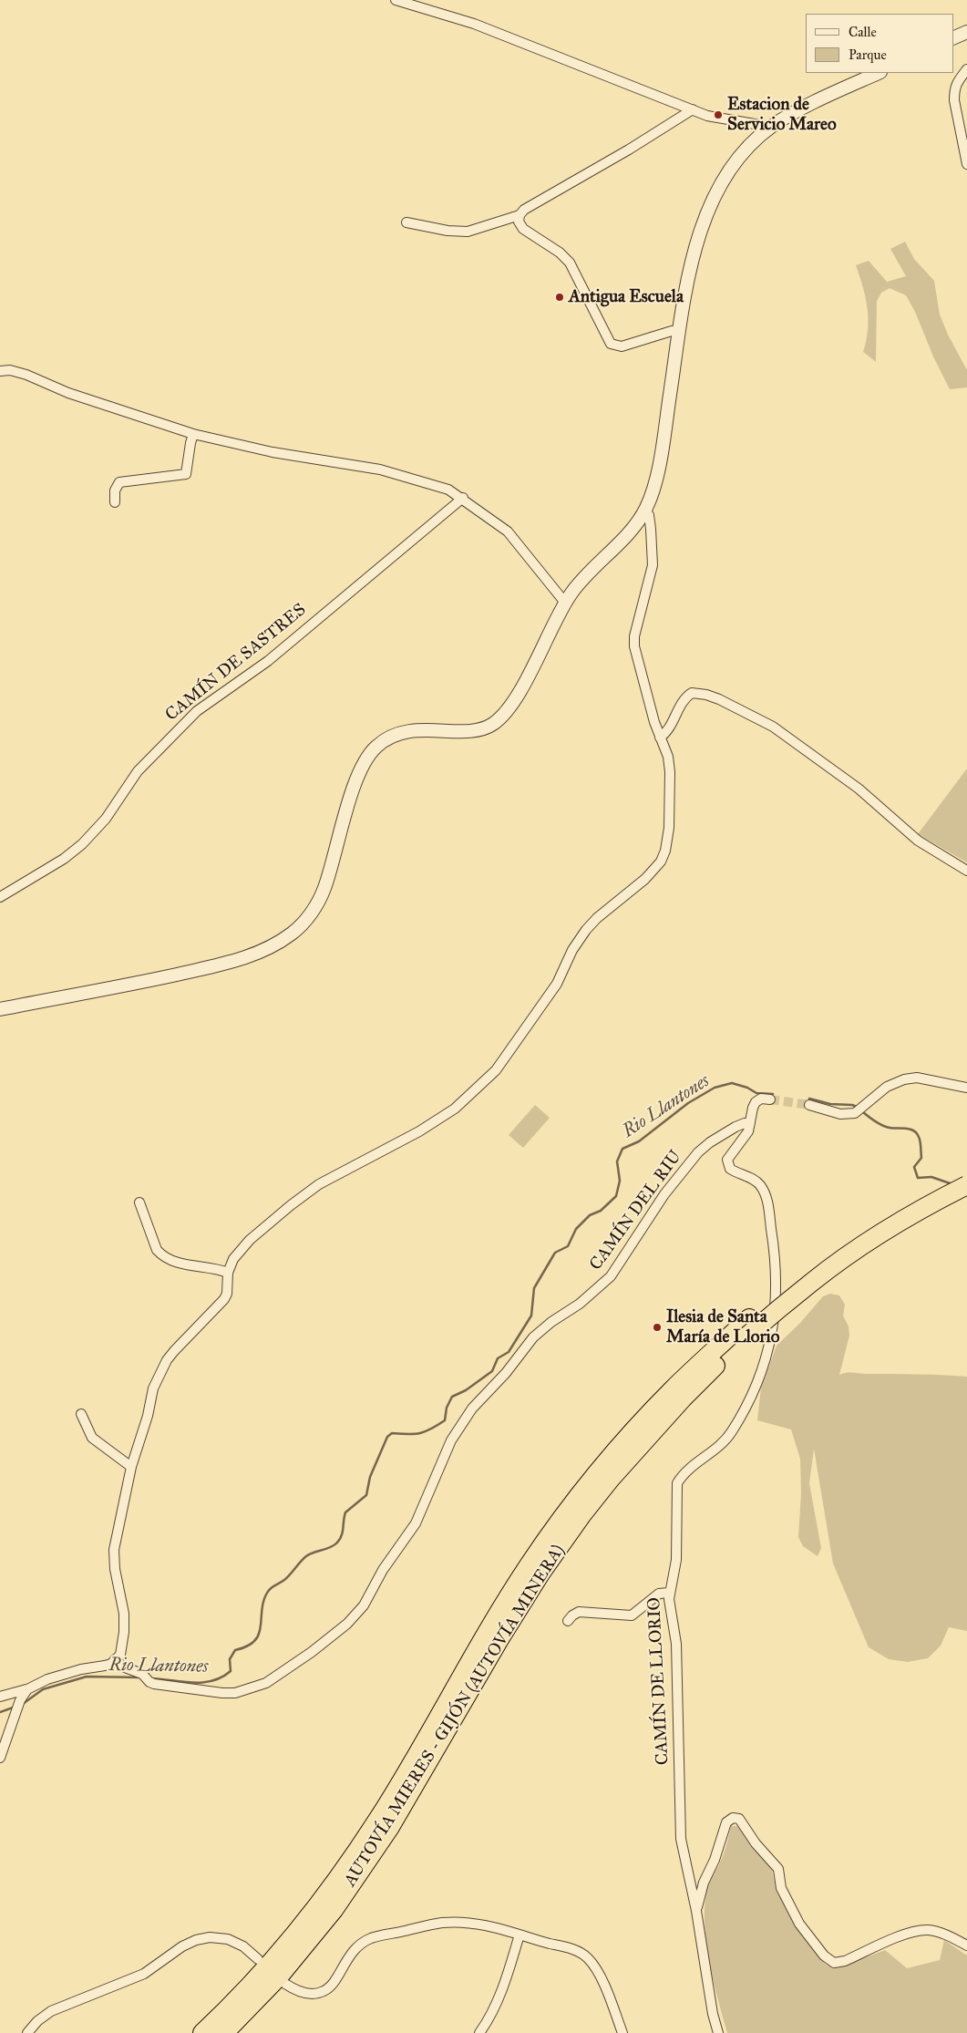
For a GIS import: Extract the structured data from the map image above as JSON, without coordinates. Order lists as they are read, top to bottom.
{
  "streets": {
    "highway": ["AUTOVÍA MIERES - GIJÓN (AUTOVÍA MINERA)"],
    "street": ["CAMÍN DE SASTRES", "CAMÍN DEL RIU", "CAMÍN DE LLORIO"]
  },
  "crossings": [
    ["CAMÍN DEL RIU", "CAMÍN DE LLORIO"]
  ],
  "water": ["Rio Llantones"],
  "places": ["Estacion de Servicio Mareo", "Antigua Escuela", "Ilesia de Santa María de Llorio"],
  "legend": ["Calle", "Parque"]
}
